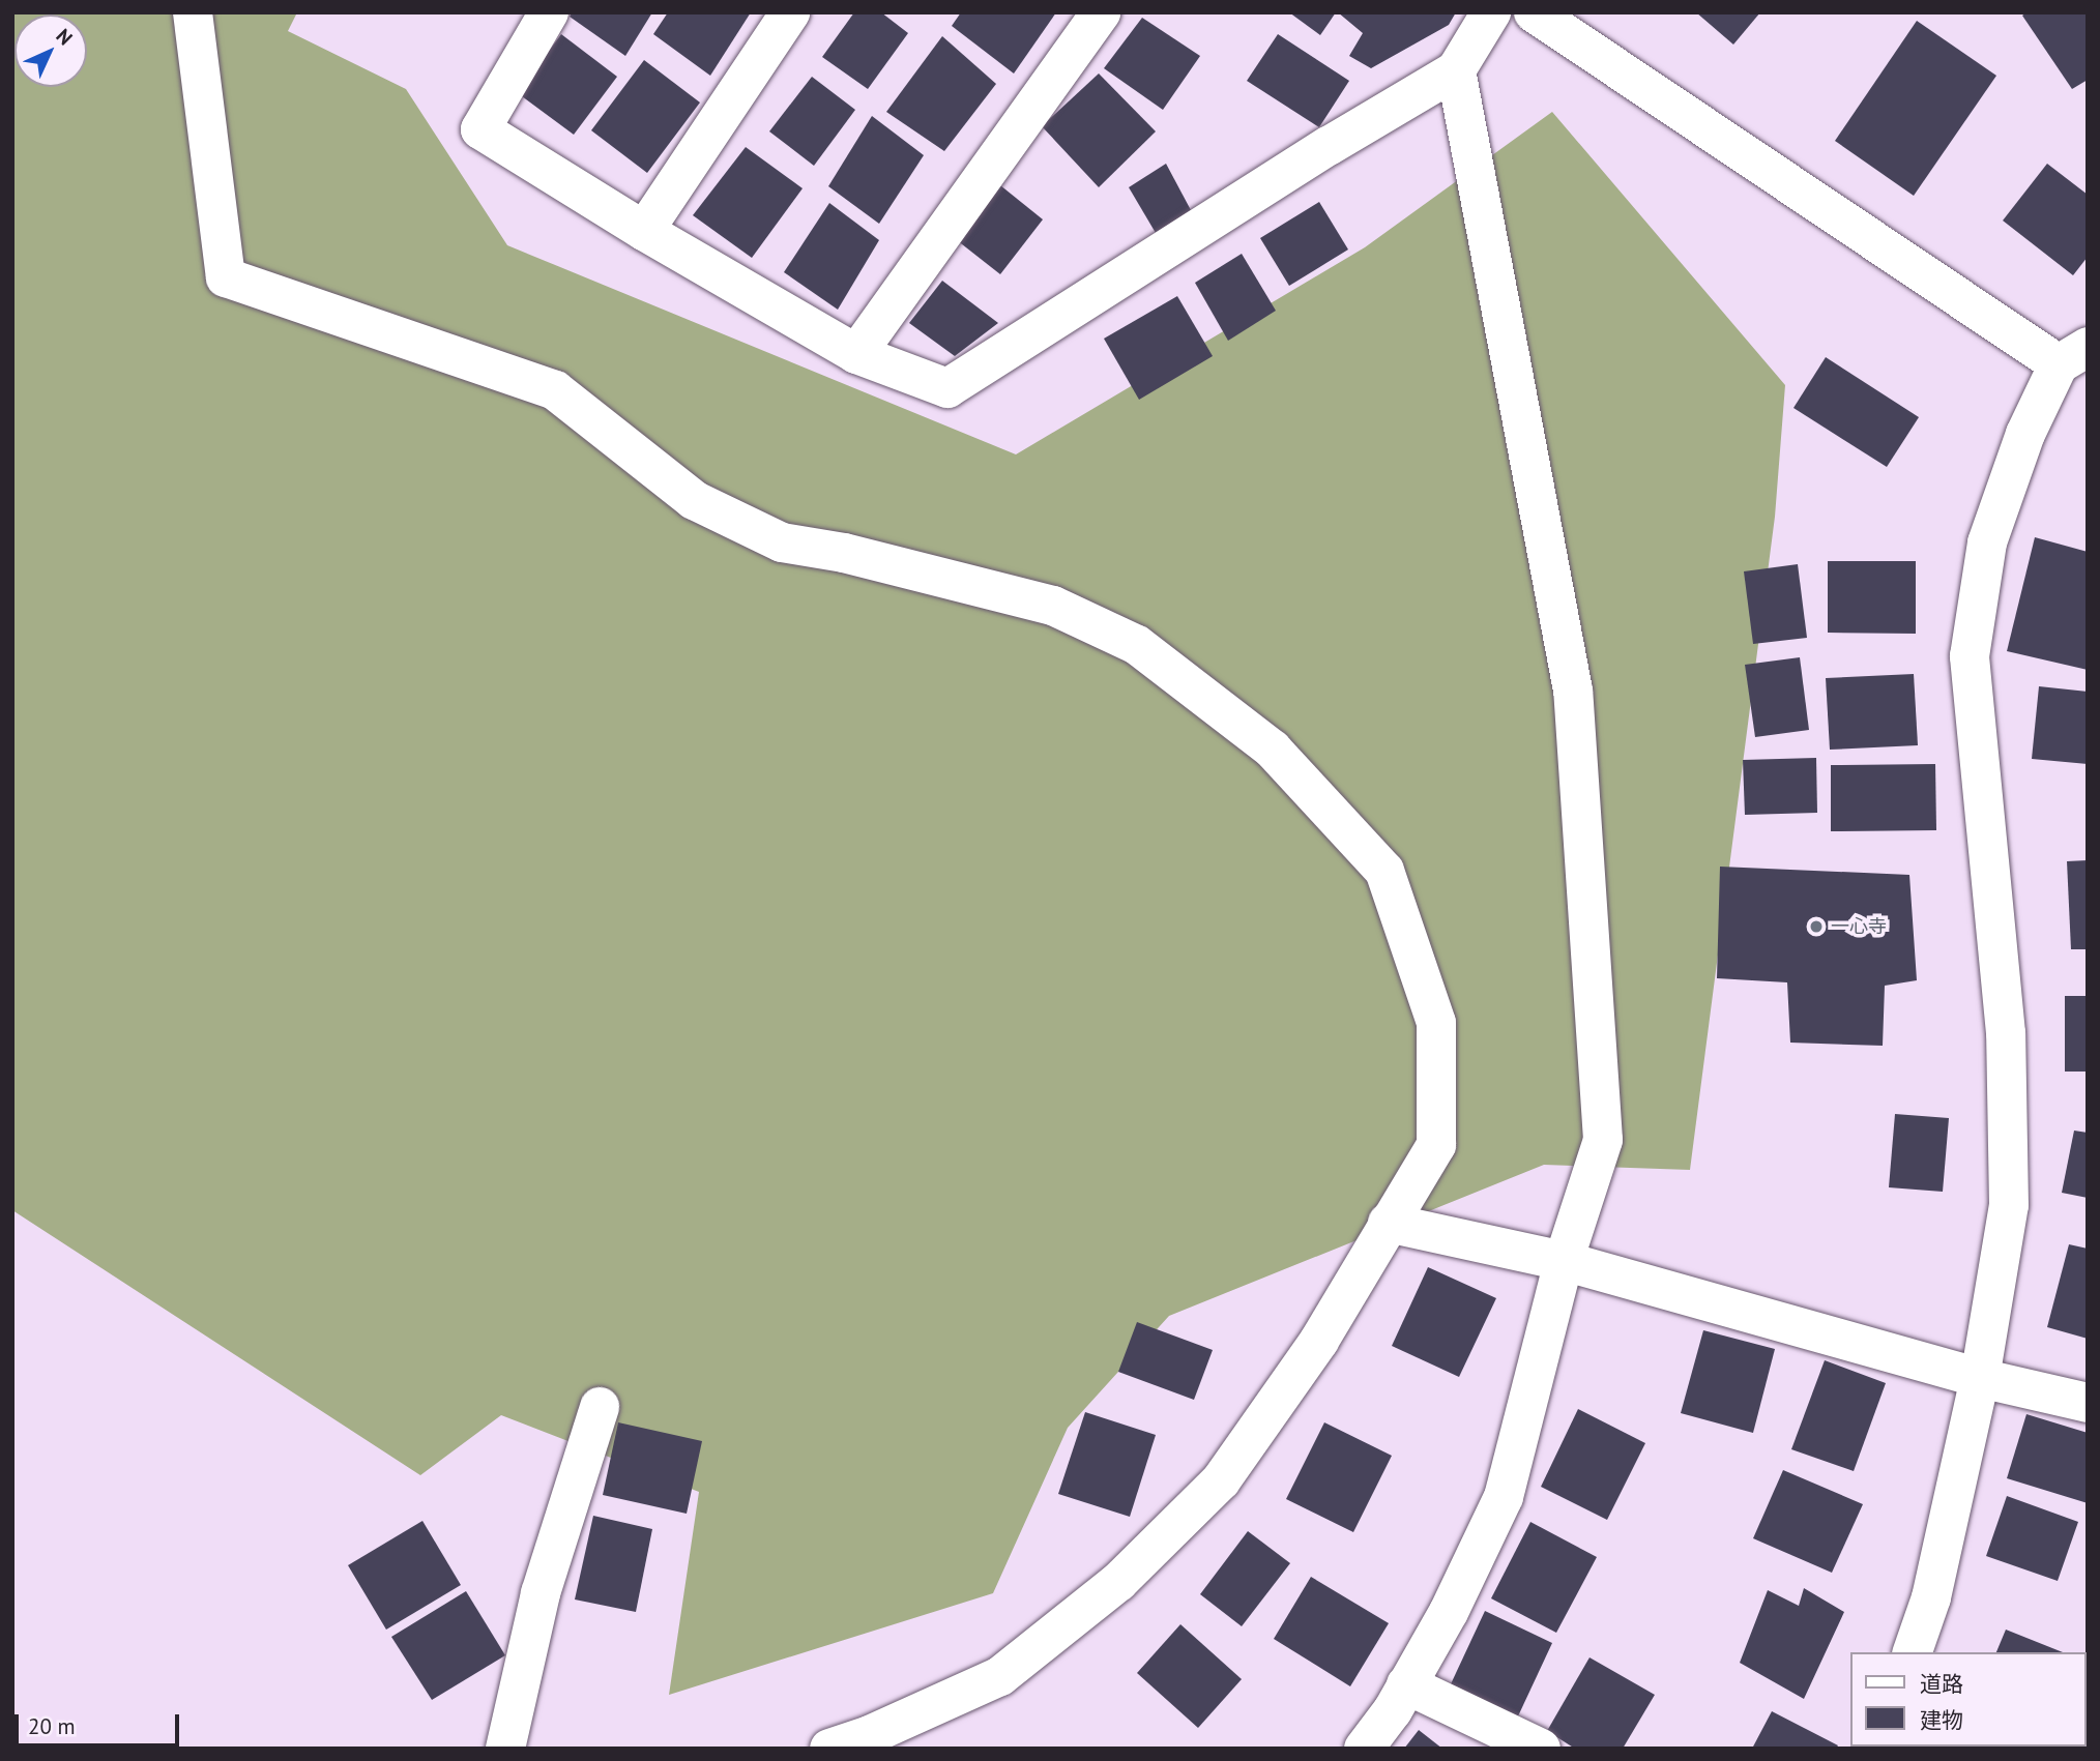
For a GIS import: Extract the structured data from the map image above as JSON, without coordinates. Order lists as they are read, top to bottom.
{
  "places": ["一心寺"],
  "legend": ["道路", "建物"],
  "scale_bar": "20 m",
  "north": "top right"
}
